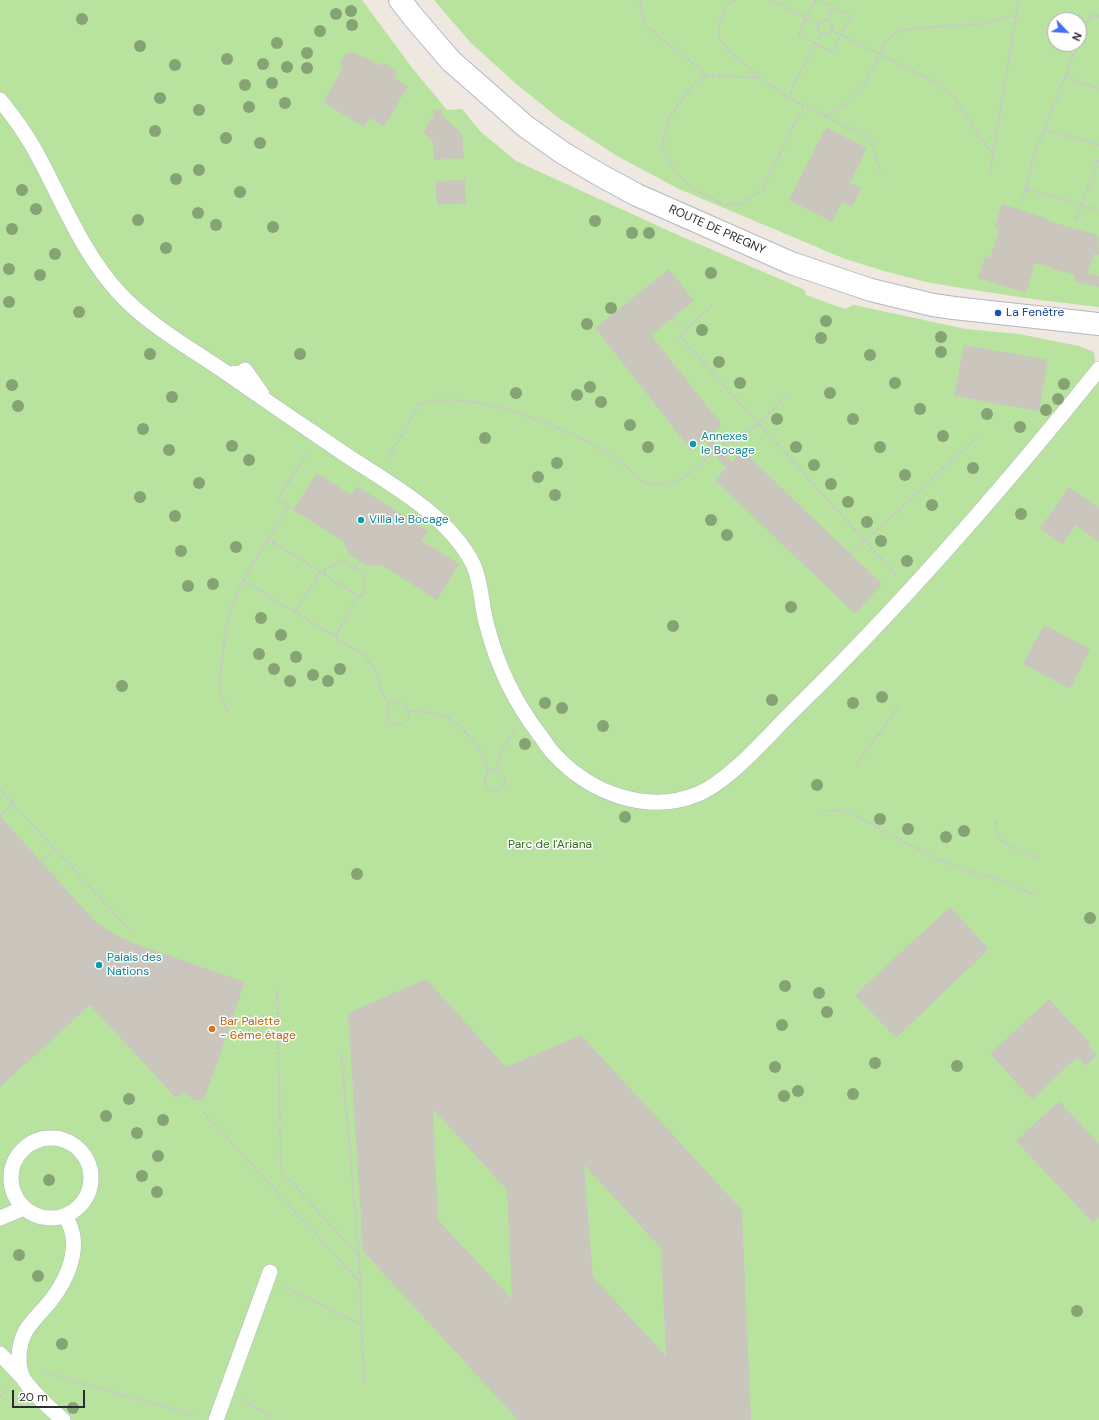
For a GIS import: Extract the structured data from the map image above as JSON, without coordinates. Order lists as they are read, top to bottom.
{
  "streets": {
    "street": ["ROUTE DE PREGNY"]
  },
  "parks": ["Parc de l'Ariana"],
  "places": [
    "La Fenêtre",
    "Annexes le Bocage",
    "Villa le Bocage",
    "Palais des Nations",
    "Bar Palette - 6ème étage"
  ],
  "scale_bar": "20 m",
  "north": "bottom right"
}
